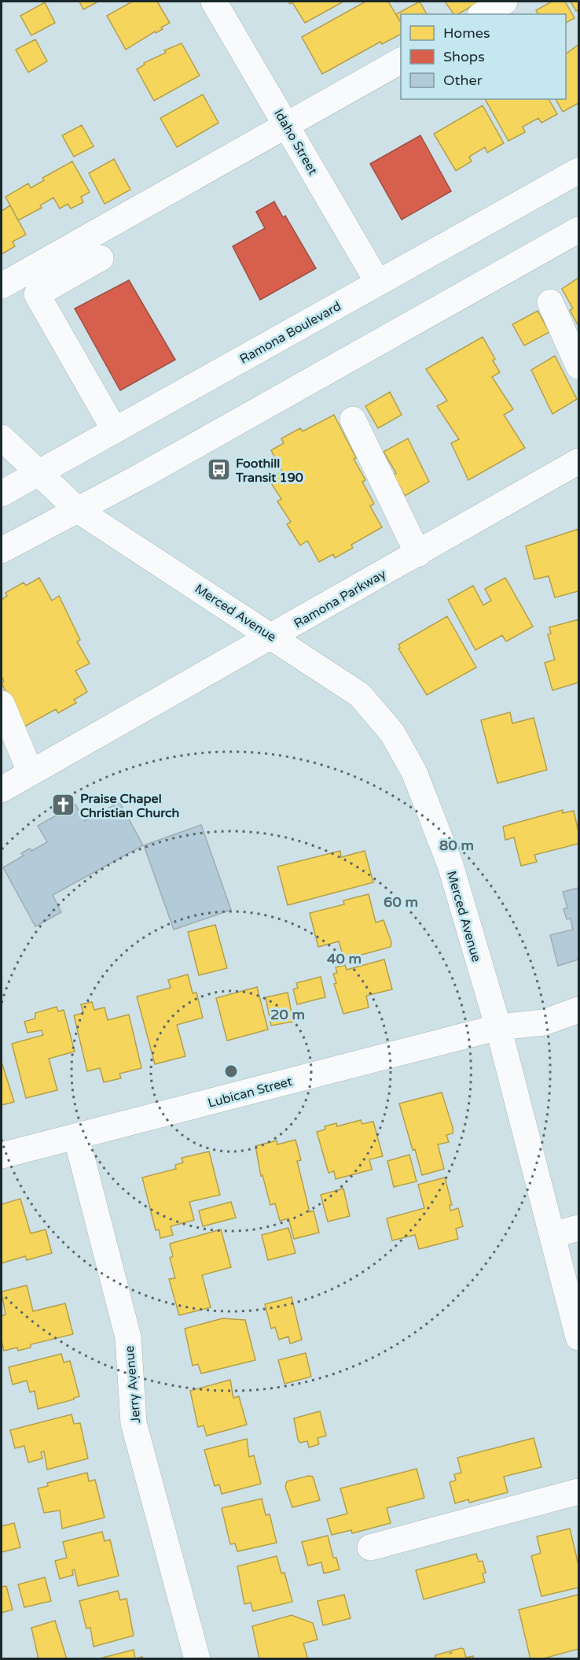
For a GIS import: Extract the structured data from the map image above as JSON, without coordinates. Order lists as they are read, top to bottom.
{
  "streets": {
    "street": [
      "Idaho Street",
      "Ramona Boulevard",
      "Ramona Parkway",
      "Merced Avenue",
      "Lubican Street",
      "Jerry Avenue"
    ]
  },
  "crossings": [
    ["Idaho Street", "Ramona Boulevard"],
    ["Ramona Boulevard", "Merced Avenue"],
    ["Ramona Parkway", "Merced Avenue"],
    ["Merced Avenue", "Lubican Street"],
    ["Lubican Street", "Jerry Avenue"]
  ],
  "places": {
    "bus stop": ["Foothill Transit 190"],
    "church": ["Praise Chapel Christian Church"]
  },
  "legend": ["Homes", "Shops", "Other"],
  "rings": [
    "80 m",
    "60 m",
    "40 m",
    "20 m"
  ]
}
